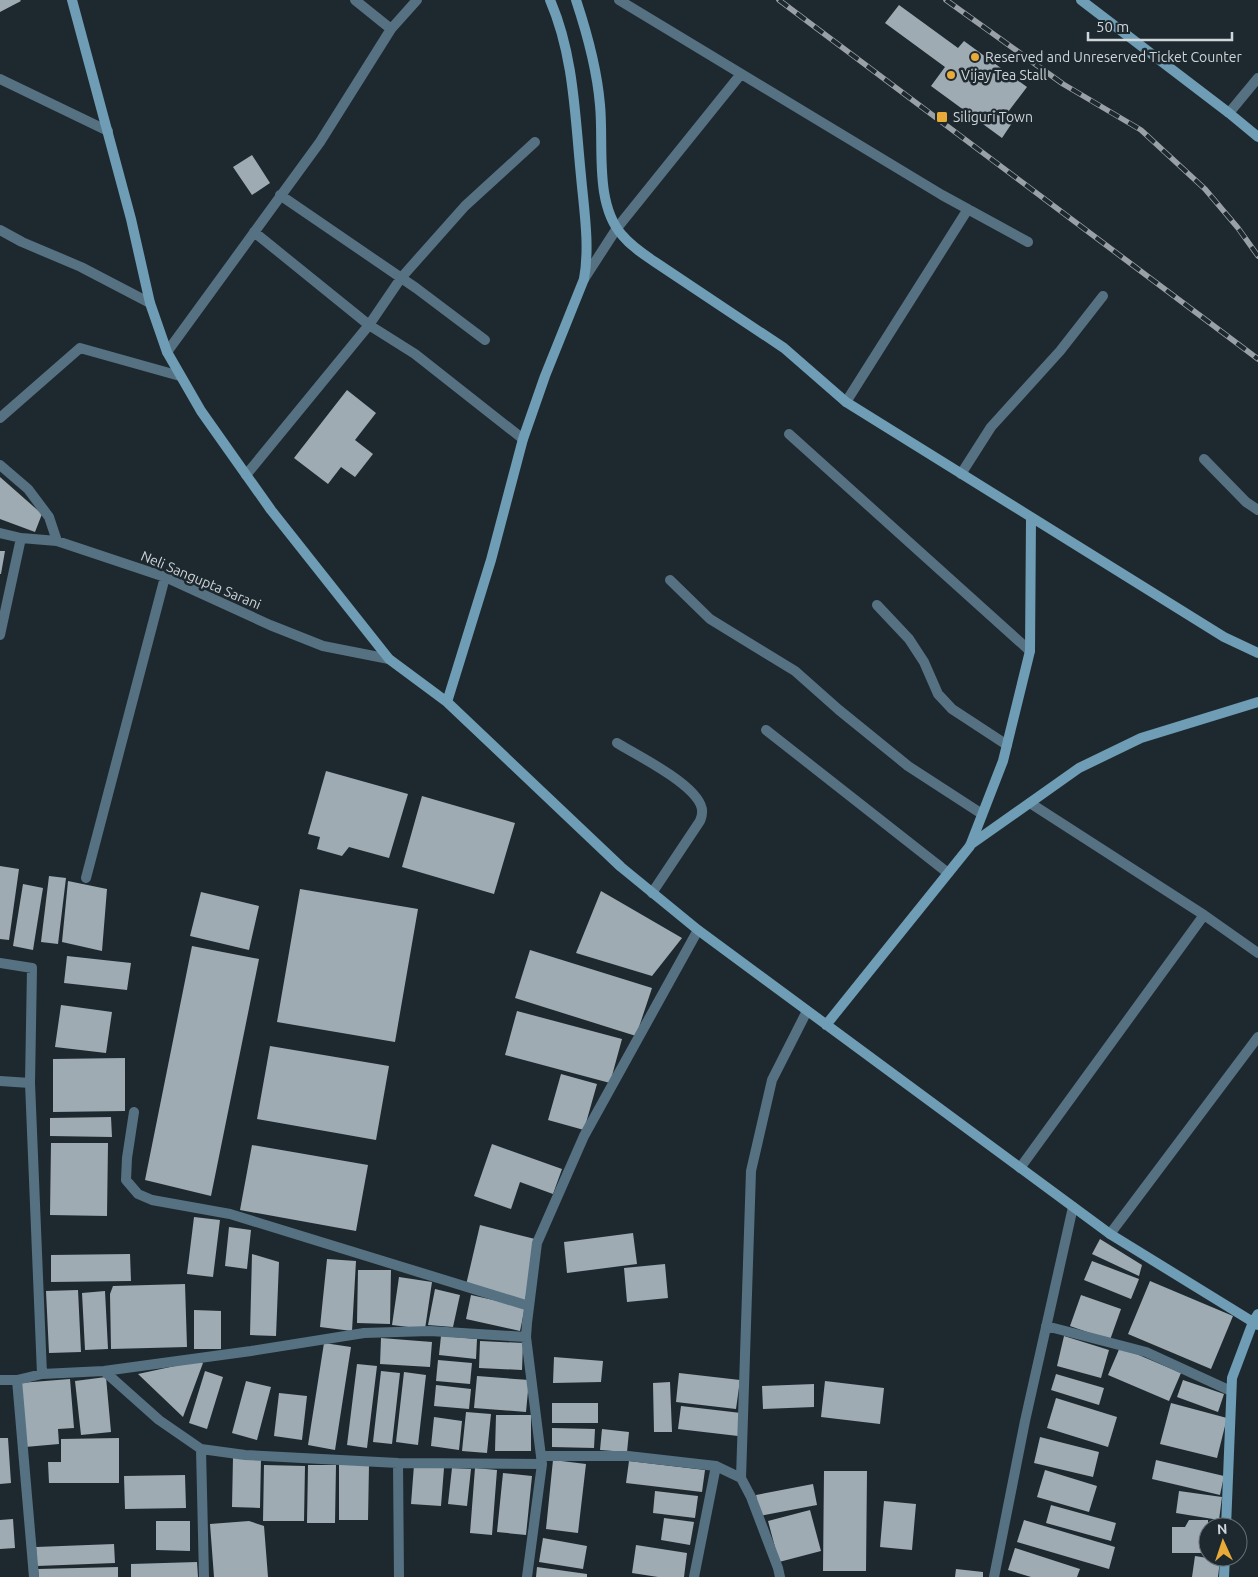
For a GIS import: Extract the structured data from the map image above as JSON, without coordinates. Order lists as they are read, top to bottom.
{
  "streets": {
    "street": ["Neli Sangupta Sarani"]
  },
  "places": {
    "other": ["Reserved and Unreserved Ticket Counter", "Vijay Tea Stall"],
    "transit": ["Siliguri Town"]
  },
  "scale_bar": "50 m",
  "north": "top"
}
